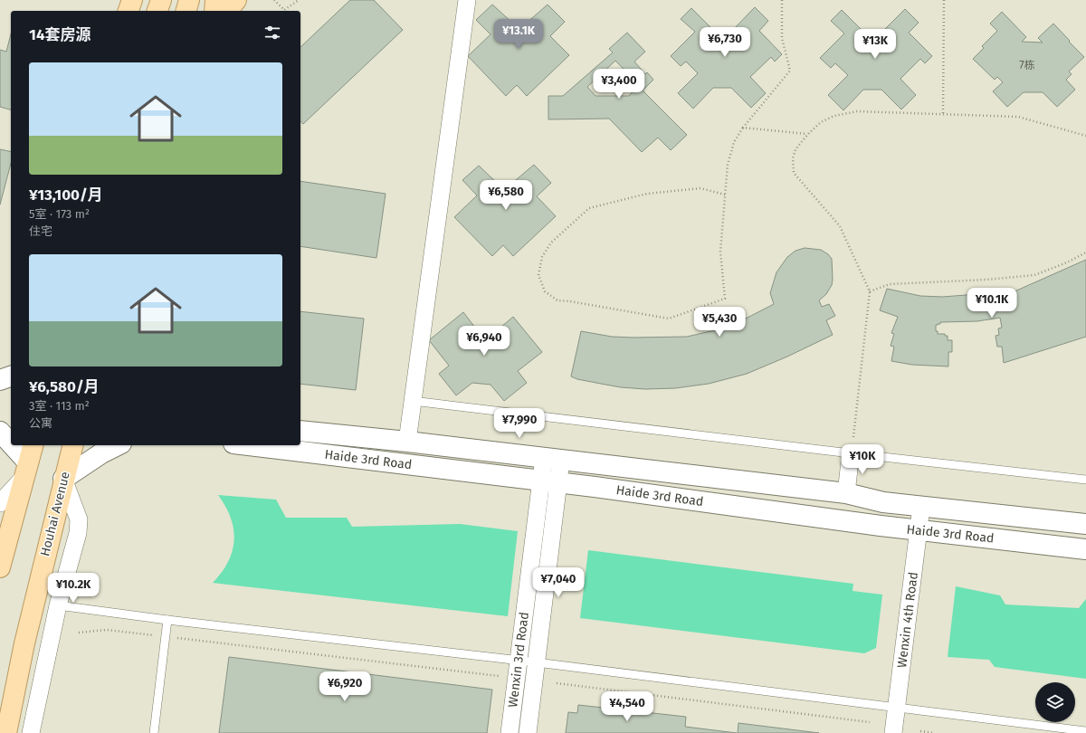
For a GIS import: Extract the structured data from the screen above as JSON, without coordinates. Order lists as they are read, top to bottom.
{
  "streets": {
    "main road": ["Haide 3rd Road", "Houhai Avenue"],
    "street": ["Wenxin 4th Road", "Wenxin 3rd Road"]
  },
  "crossings": [
    ["Haide 3rd Road", "Wenxin 4th Road"],
    ["Haide 3rd Road", "Wenxin 3rd Road"]
  ],
  "house_numbers": ["7栋"],
  "page": {
    "heading": "14套房源",
    "price": [
      "¥13.1K",
      "¥6,730",
      "¥13K",
      "¥3,400",
      "¥6,580",
      "¥10.1K",
      "¥5,430",
      "¥6,940",
      "¥7,990",
      "¥10K",
      "¥7,040",
      "¥10.2K",
      "¥6,920",
      "¥4,540"
    ],
    "list": [
      {
        "name": "¥13,100/月",
        "note": "5室 · 173 m² · 住宅"
      },
      {
        "name": "¥6,580/月",
        "note": "3室 · 113 m² · 公寓"
      }
    ]
  }
}
